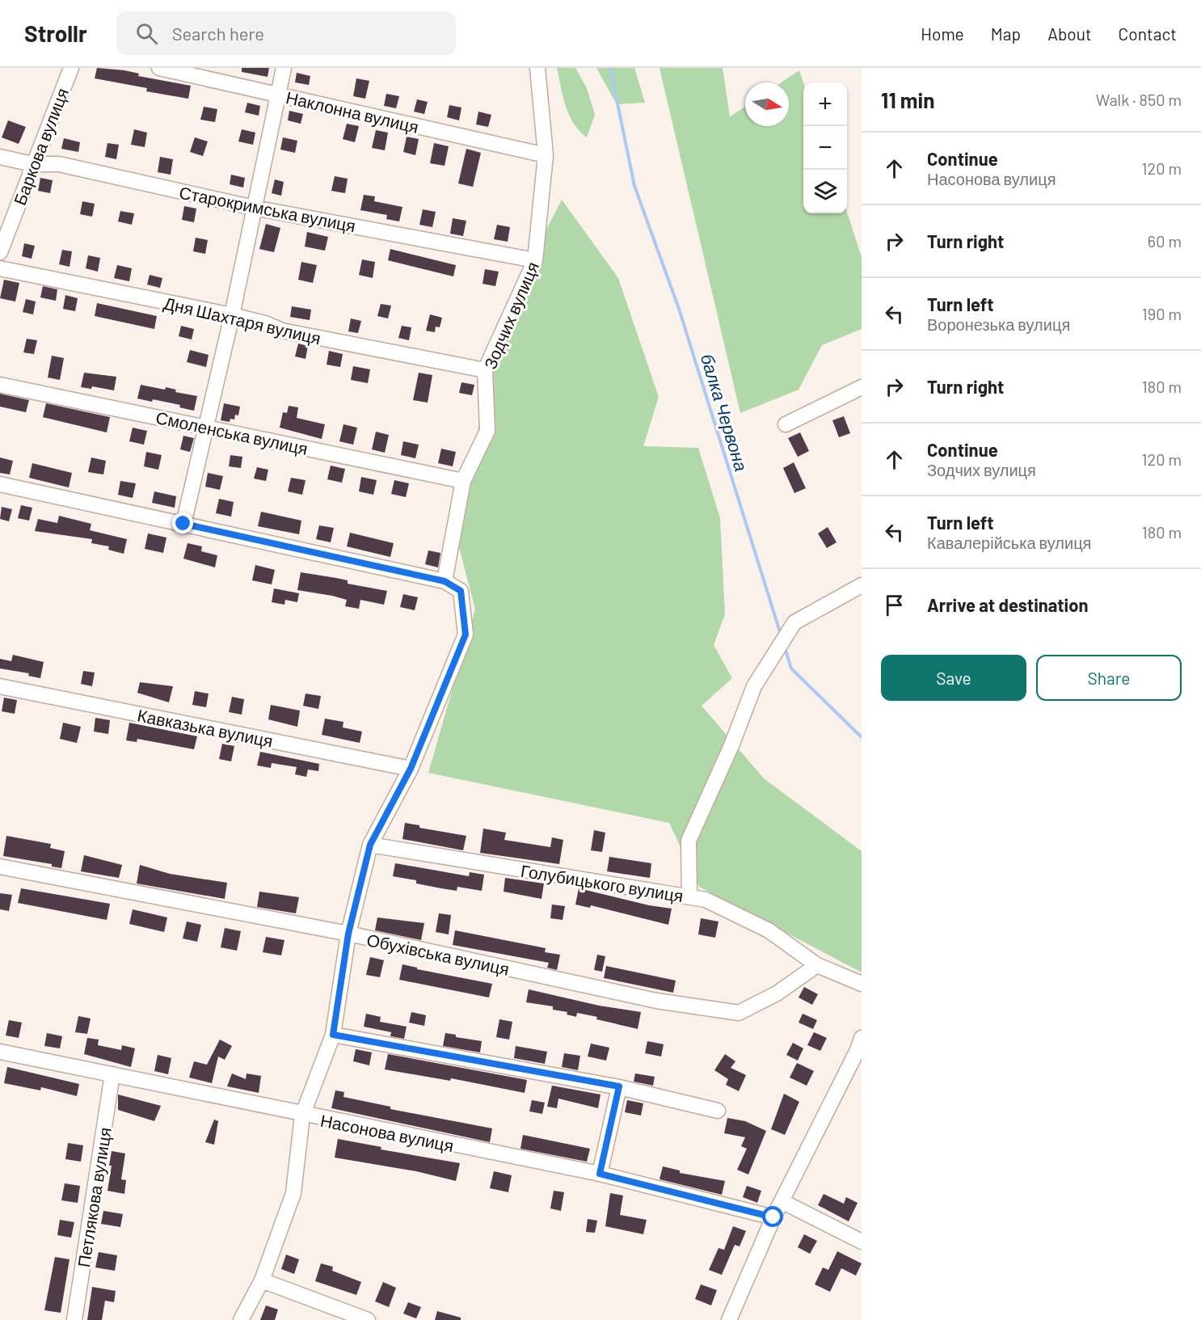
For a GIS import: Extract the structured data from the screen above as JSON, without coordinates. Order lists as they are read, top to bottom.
{
  "streets": {
    "street": [
      "Наклонна вулиця",
      "Баркова вулиця",
      "Старокримська вулиця",
      "Зодчих вулиця",
      "Дня Шахтаря вулиця",
      "Смоленська вулиця",
      "Кавказька вулиця",
      "Голубицького вулиця",
      "Обухівська вулиця",
      "Насонова вулиця",
      "Петлякова вулиця"
    ]
  },
  "crossings": [
    ["Наклонна вулиця", "Зодчих вулиця"],
    ["Баркова вулиця", "Старокримська вулиця"],
    ["Старокримська вулиця", "Зодчих вулиця"],
    ["Зодчих вулиця", "Дня Шахтаря вулиця"],
    ["Зодчих вулиця", "Смоленська вулиця"],
    ["Голубицького вулиця", "Обухівська вулиця"],
    ["Насонова вулиця", "Петлякова вулиця"]
  ],
  "water": ["балка Червона"],
  "north": "right",
  "page": {
    "header": "Strollr",
    "search": "Search here",
    "nav": [
      "Home",
      "Map",
      "About",
      "Contact"
    ],
    "heading": ["11 min", "Walk · 850 m"],
    "map_buttons": ["+", "−"],
    "list": [
      ["Continue", "Насонова вулиця", "120 m"],
      ["Turn right", "60 m"],
      ["Turn left", "Воронезька вулиця", "190 m"],
      ["Turn right", "180 m"],
      ["Continue", "Зодчих вулиця", "120 m"],
      ["Turn left", "Кавалерійська вулиця", "180 m"],
      "Arrive at destination"
    ],
    "buttons": ["Save", "Share"]
  }
}
